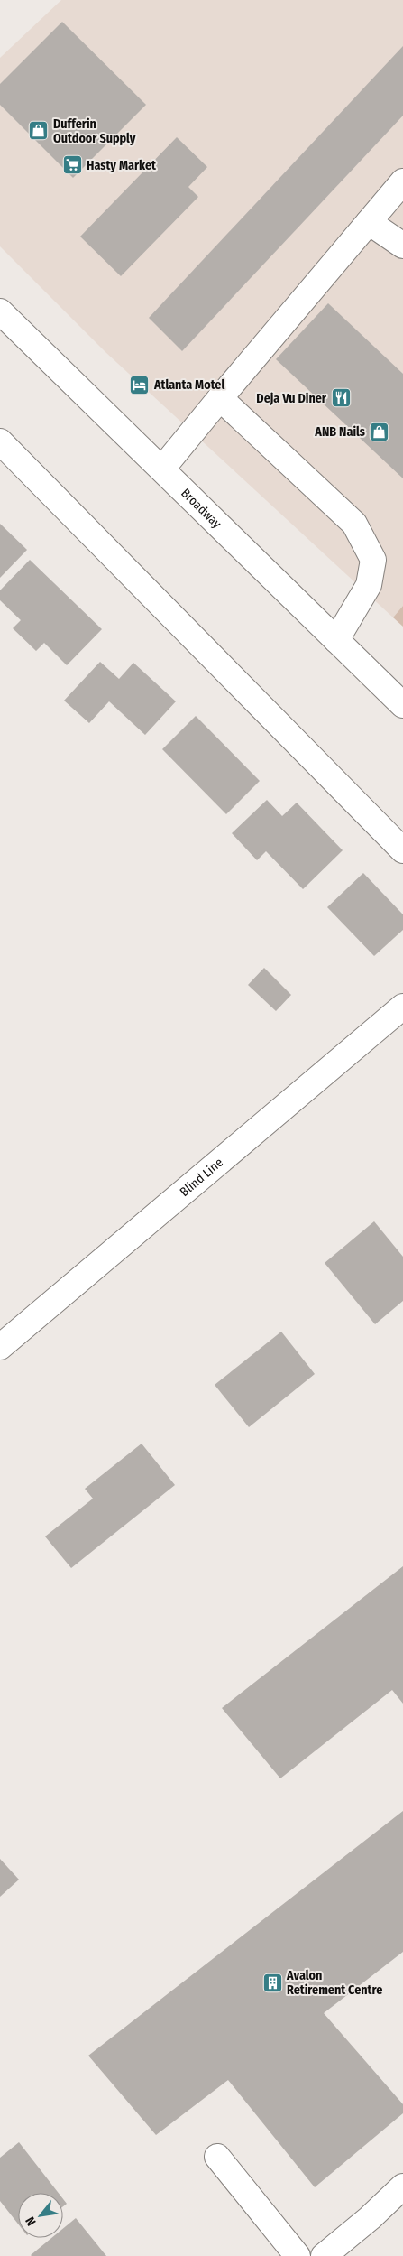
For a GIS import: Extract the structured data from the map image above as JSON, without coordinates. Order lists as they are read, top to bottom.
{
  "streets": {
    "street": ["Broadway", "Blind Line"]
  },
  "places": {
    "shop": ["Dufferin Outdoor Supply", "ANB Nails"],
    "supermarket": ["Hasty Market"],
    "hotel": ["Atlanta Motel"],
    "restaurant": ["Deja Vu Diner"],
    "building": ["Avalon Retirement Centre"]
  },
  "north": "bottom left"
}
